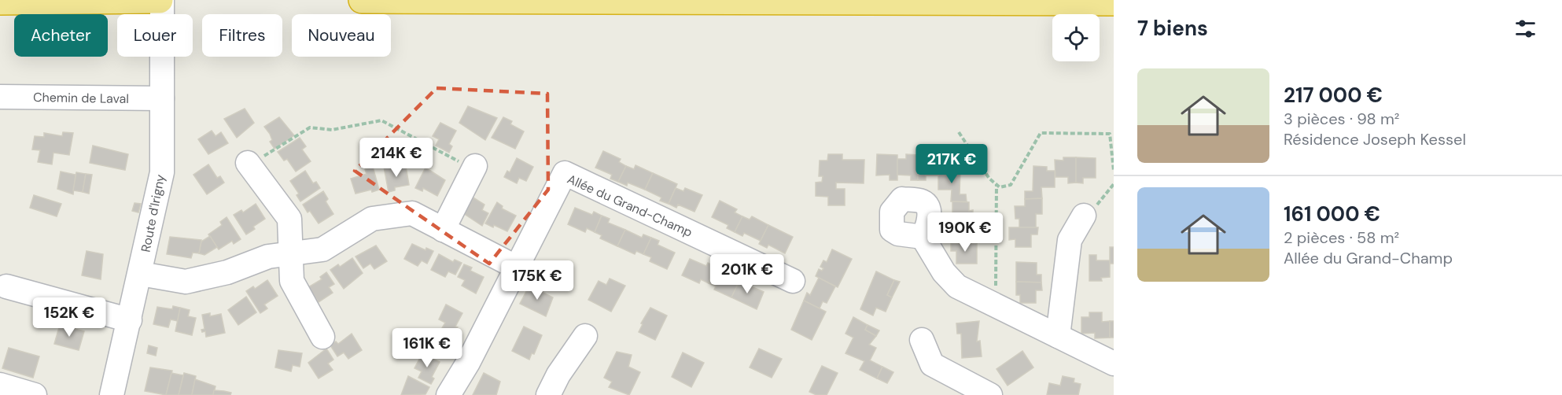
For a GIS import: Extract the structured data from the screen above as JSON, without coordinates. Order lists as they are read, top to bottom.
{
  "streets": {
    "street": ["Chemin de Laval", "Allée du Grand-Champ", "Route d'Irigny"]
  },
  "crossings": [
    ["Chemin de Laval", "Route d'Irigny"]
  ],
  "page": {
    "heading": "7 biens",
    "chip": [
      "Acheter",
      "Louer",
      "Filtres",
      "Nouveau"
    ],
    "list": [
      {
        "name": "217 000 €",
        "note": "3 pièces · 98 m² · Résidence Joseph Kessel"
      },
      {
        "name": "161 000 €",
        "note": "2 pièces · 58 m² · Allée du Grand-Champ"
      }
    ],
    "price": [
      "214K €",
      "217K €",
      "190K €",
      "201K €",
      "175K €",
      "152K €",
      "161K €"
    ]
  }
}
